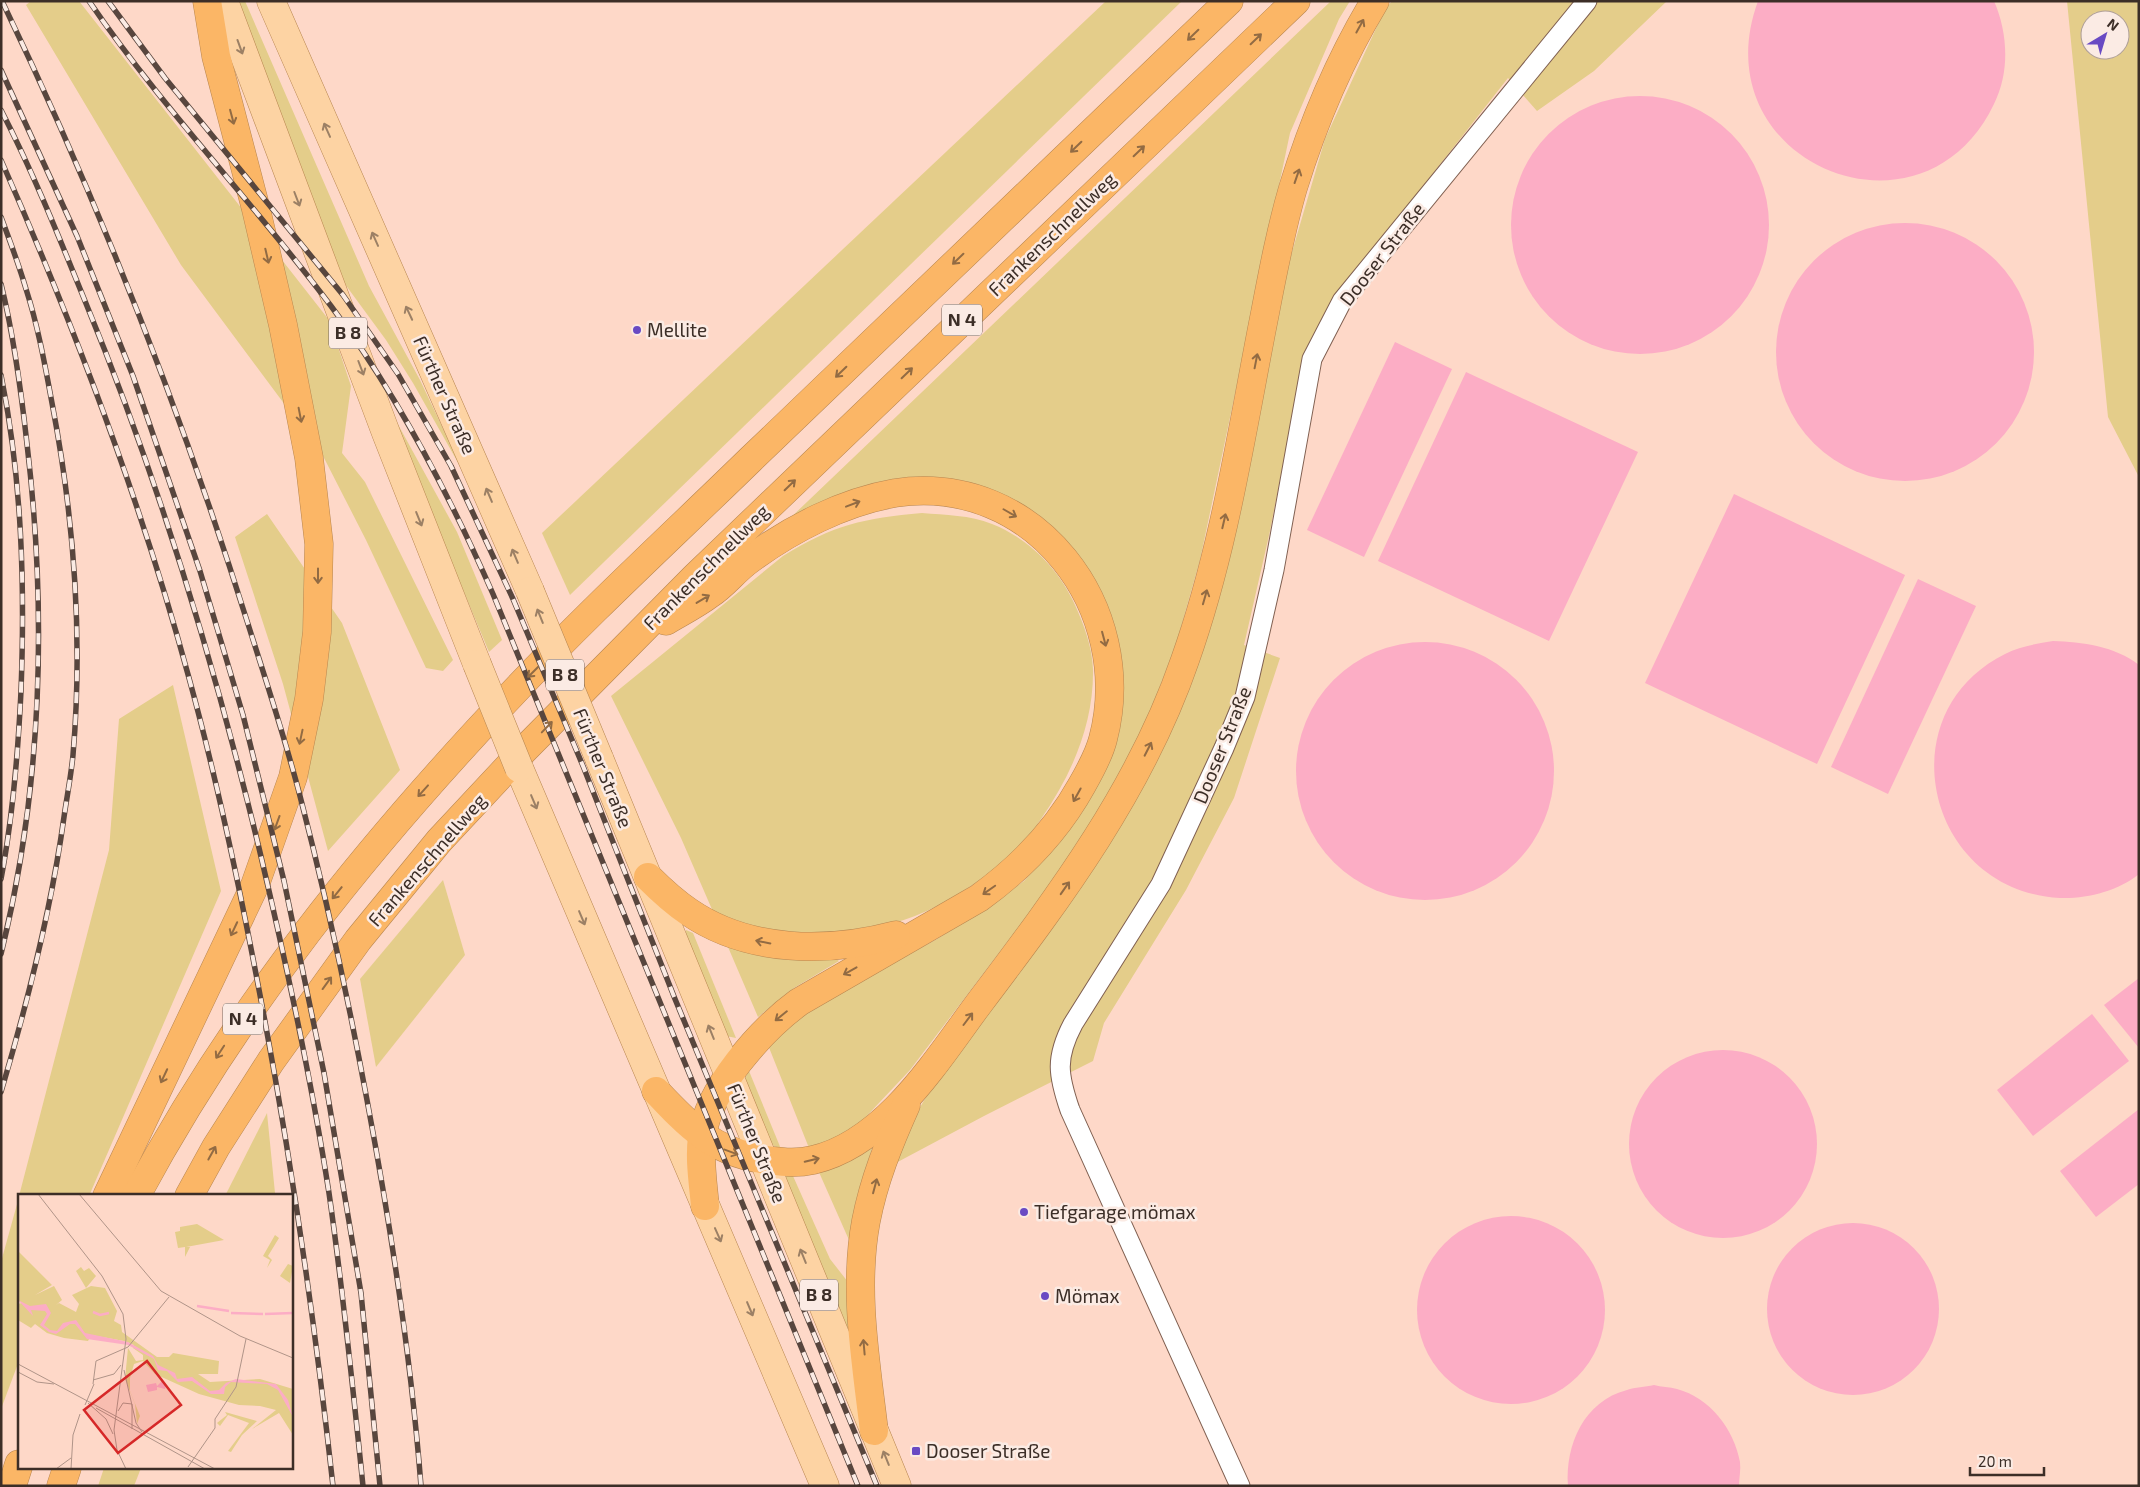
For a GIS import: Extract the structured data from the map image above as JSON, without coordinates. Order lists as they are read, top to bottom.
{
  "streets": {
    "highway": ["Frankenschnellweg", "N 4"],
    "main road": ["B 8", "Fürther Straße"],
    "street": ["Dooser Straße"]
  },
  "places": {
    "other": ["Mellite", "Tiefgarage mömax", "Mömax"],
    "transit": ["Dooser Straße"]
  },
  "scale_bar": "20 m",
  "north": "top right"
}
